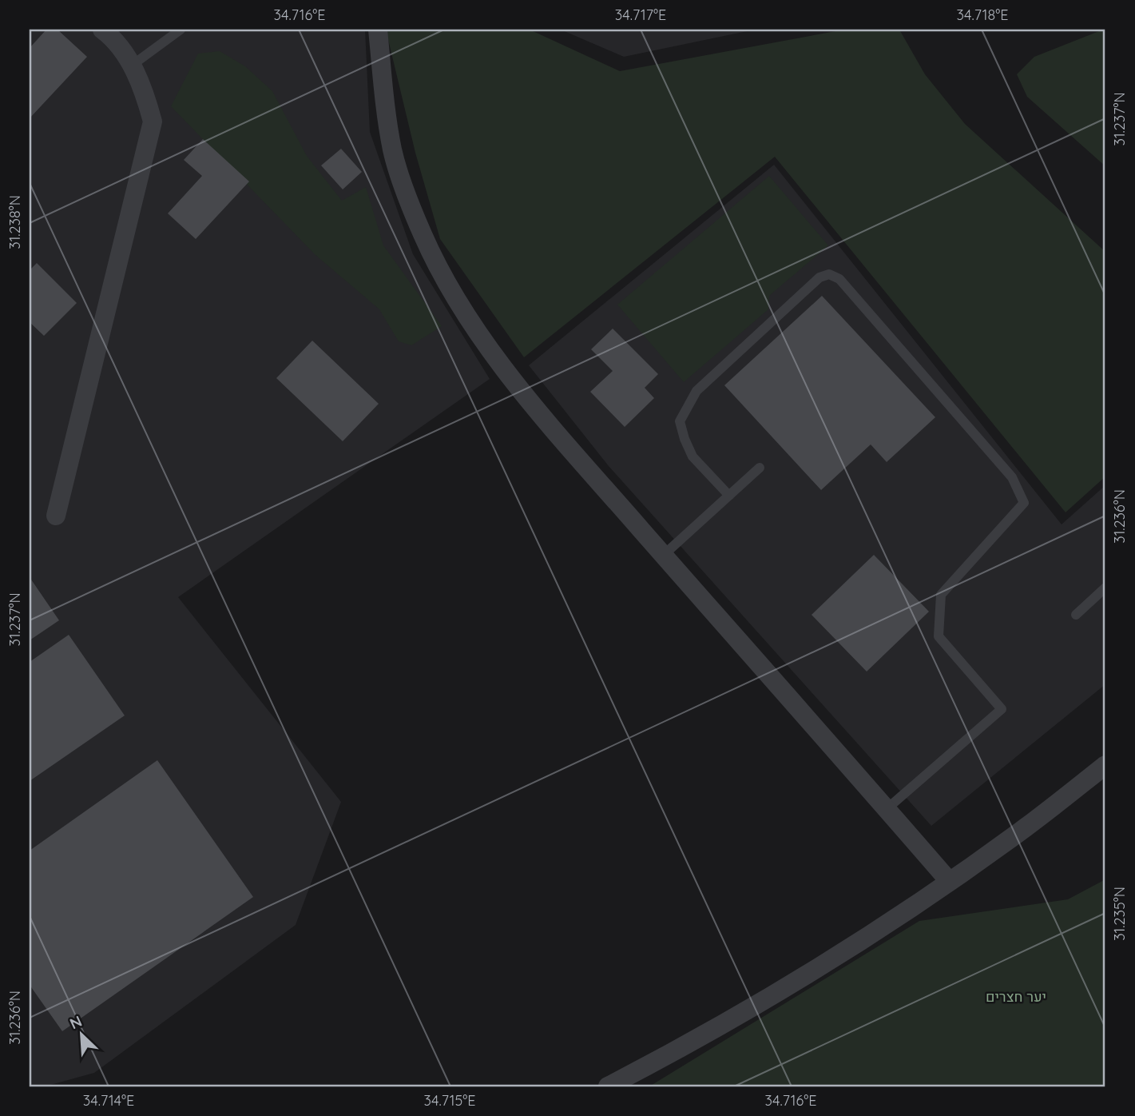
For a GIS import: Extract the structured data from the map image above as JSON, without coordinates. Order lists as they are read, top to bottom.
{
  "parks": ["יער חצרים"],
  "north": "top left",
  "coordinates": [
    "34.716°E",
    "34.717°E",
    "34.718°E",
    "31.237°N",
    "31.238°N",
    "31.236°N",
    "31.235°N",
    "34.714°E",
    "34.715°E"
  ]
}
